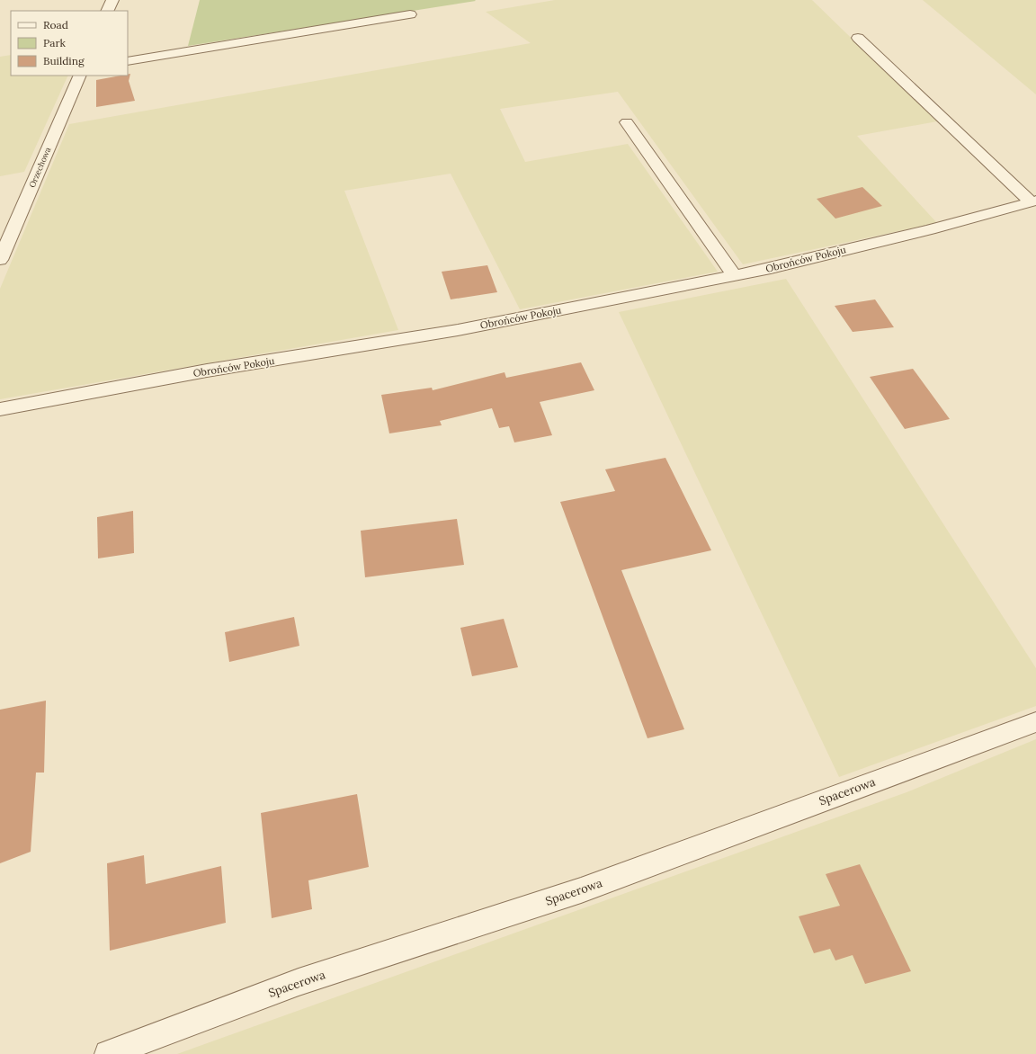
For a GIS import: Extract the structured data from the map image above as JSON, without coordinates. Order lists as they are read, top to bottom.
{
  "streets": {
    "street": ["Orzechowa", "Obrońców Pokoju", "Spacerowa"]
  },
  "legend": ["Road", "Park", "Building"]
}
